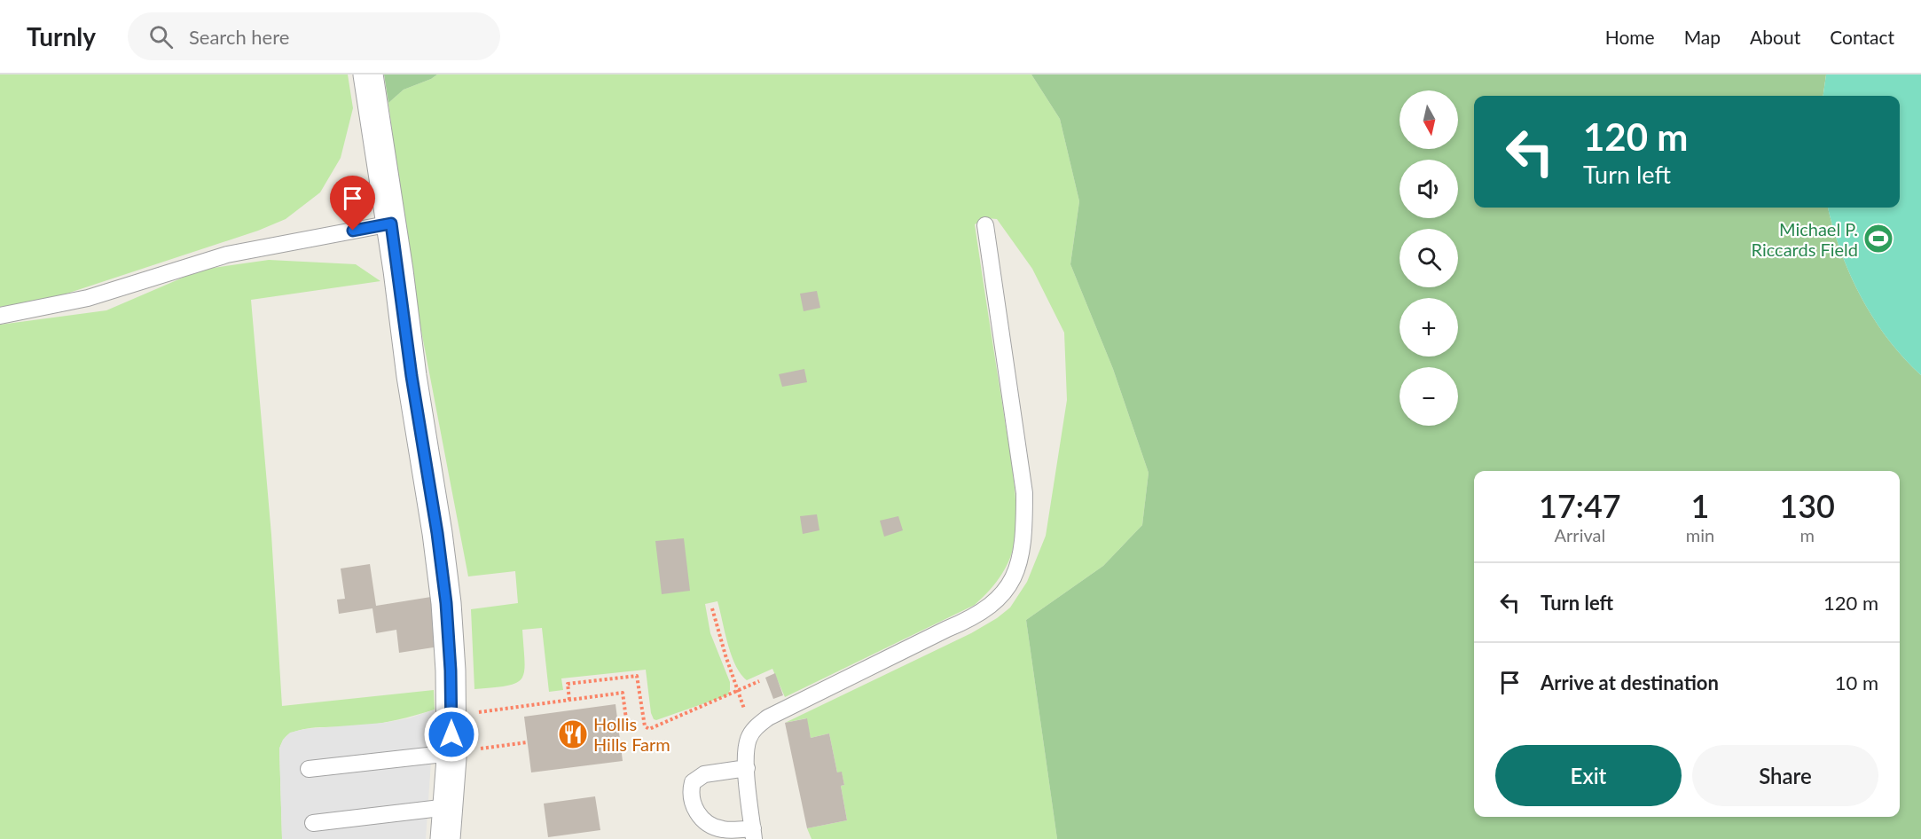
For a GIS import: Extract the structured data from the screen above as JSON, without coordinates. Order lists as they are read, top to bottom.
{
  "places": {
    "sports": ["Michael P. Riccards Field"],
    "restaurant": ["Hollis Hills Farm"]
  },
  "north": "bottom",
  "page": {
    "header": "Turnly",
    "search": "Search here",
    "nav": [
      "Home",
      "Map",
      "About",
      "Contact"
    ],
    "map_buttons": ["+", "−"],
    "turn": ["120 m", "Turn left"],
    "eta": [
      "17:47",
      "Arrival",
      "1",
      "min",
      "130",
      "m"
    ],
    "list": [
      {
        "name": "Turn left",
        "value": "120 m"
      },
      {
        "name": "Arrive at destination",
        "value": "10 m"
      }
    ],
    "buttons": ["Exit", "Share"]
  }
}
